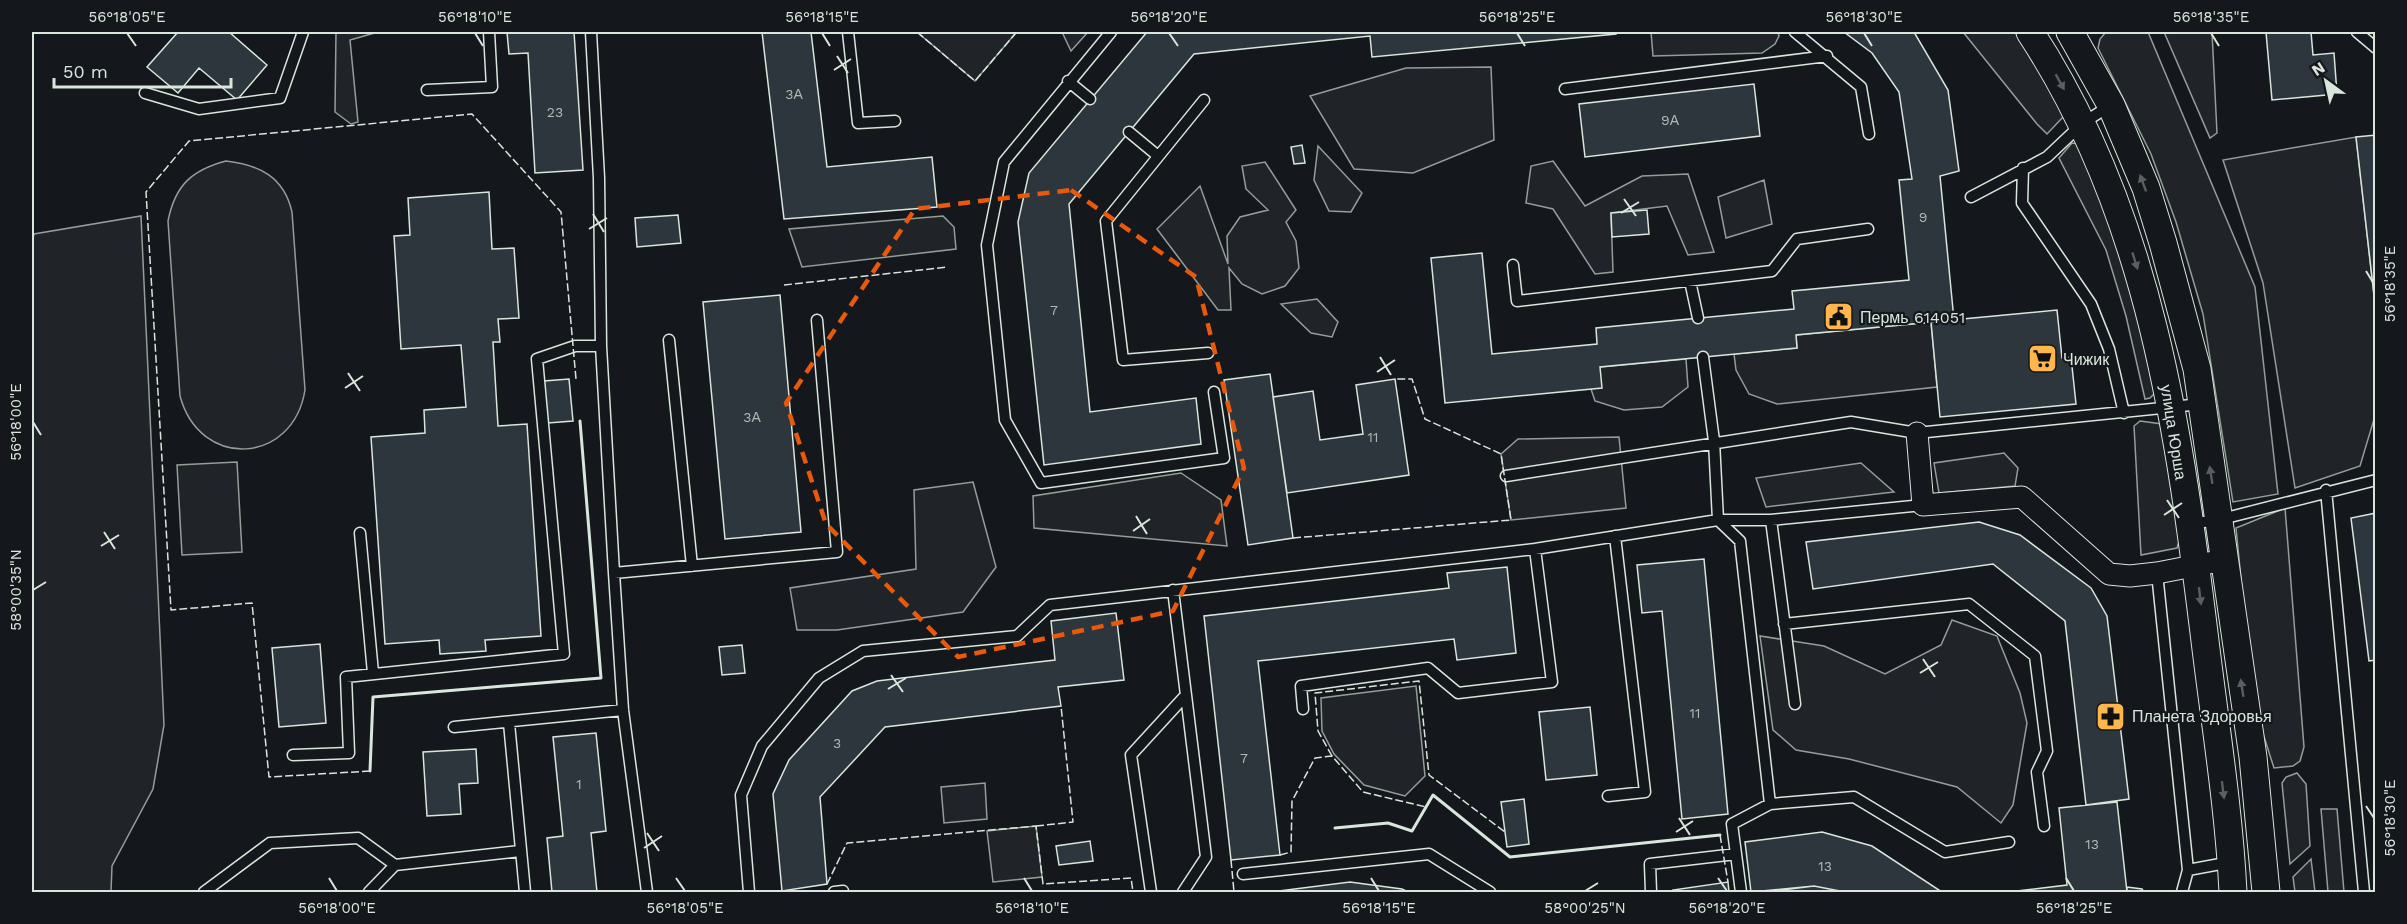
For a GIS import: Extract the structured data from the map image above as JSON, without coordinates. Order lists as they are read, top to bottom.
{
  "streets": {
    "street": ["улица Юрша"]
  },
  "places": {
    "public building": ["Пермь 614051"],
    "supermarket": ["Чижик"],
    "pharmacy": ["Планета Здоровья"]
  },
  "house_numbers": [
    "3А",
    "23",
    "9А",
    "9",
    "7",
    "3А",
    "11",
    "11",
    "3",
    "7",
    "1",
    "13",
    "13"
  ],
  "scale_bar": "50 m",
  "north": "top left",
  "coordinates": [
    "56°18'05\"E",
    "56°18'10\"E",
    "56°18'15\"E",
    "56°18'20\"E",
    "56°18'25\"E",
    "56°18'30\"E",
    "56°18'35\"E",
    "56°18'00\"E",
    "58°00'35\"N",
    "58°00'25\"N"
  ]
}
